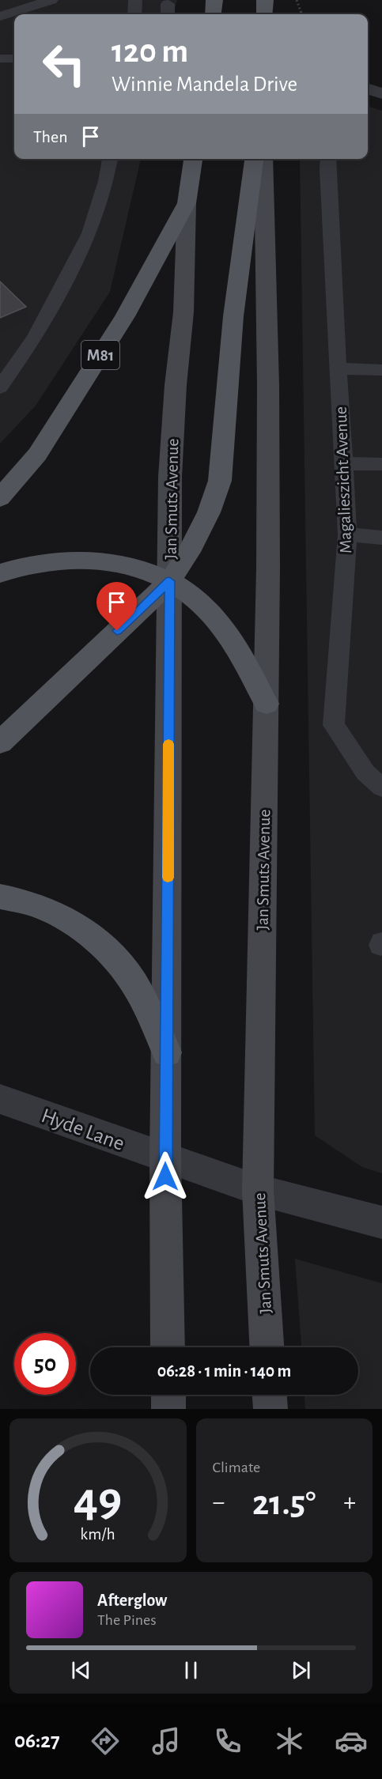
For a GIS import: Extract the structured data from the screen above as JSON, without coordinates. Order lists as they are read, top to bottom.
{
  "streets": {
    "main road": ["M81", "Jan Smuts Avenue"],
    "street": ["Hyde Lane"],
    "lane": ["Magalieszicht Avenue"]
  },
  "crossings": [
    ["M81", "Jan Smuts Avenue"],
    ["Jan Smuts Avenue", "Hyde Lane"]
  ],
  "page": {
    "turn": ["120 m", "Winnie Mandela Drive"],
    "then": "Then",
    "limit": "50",
    "trip": "06:28 · 1 min · 140 m",
    "tile": "Climate",
    "heat": ["−", "21.5°", "+"],
    "song": ["Afterglow", "The Pines"],
    "tabs": "06:27",
    "gauge": ["49", "km/h"]
  }
}
